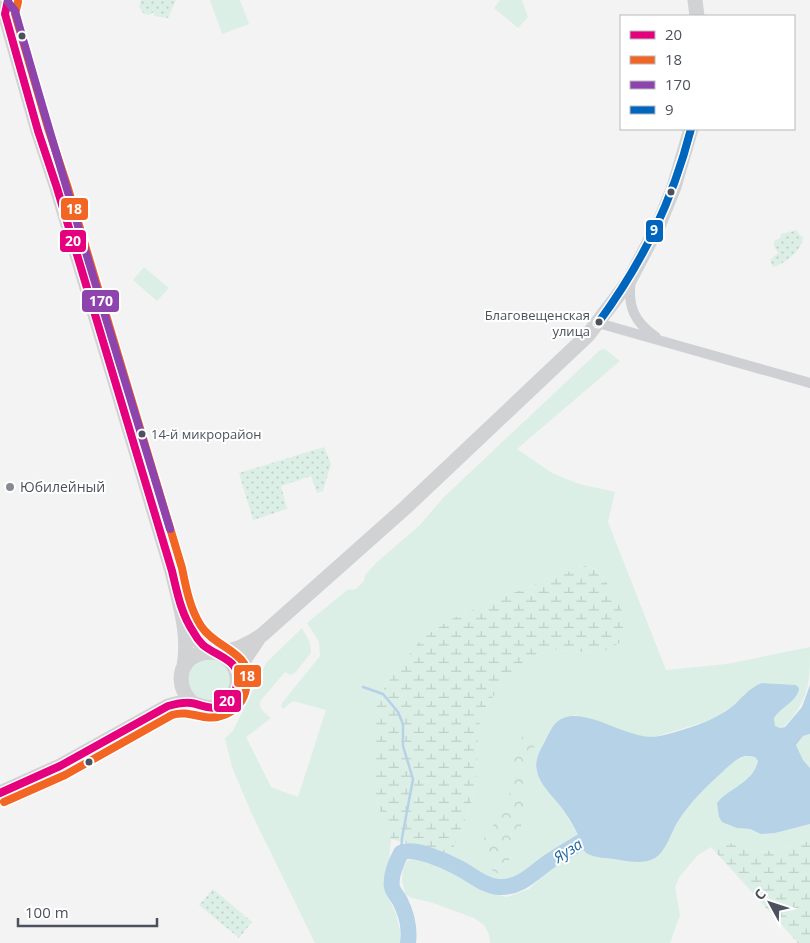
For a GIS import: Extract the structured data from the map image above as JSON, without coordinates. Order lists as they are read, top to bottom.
{
  "water": ["Яуза"],
  "places": ["Благовещенская улица", "14-й микрорайон", "Юбилейный"],
  "lines": [
    "transit line 20",
    "transit line 18",
    "transit line 170",
    "transit line 9"
  ],
  "legend": [
    "20",
    "18",
    "170",
    "9"
  ],
  "scale_bar": "100 m",
  "north": "top left"
}
